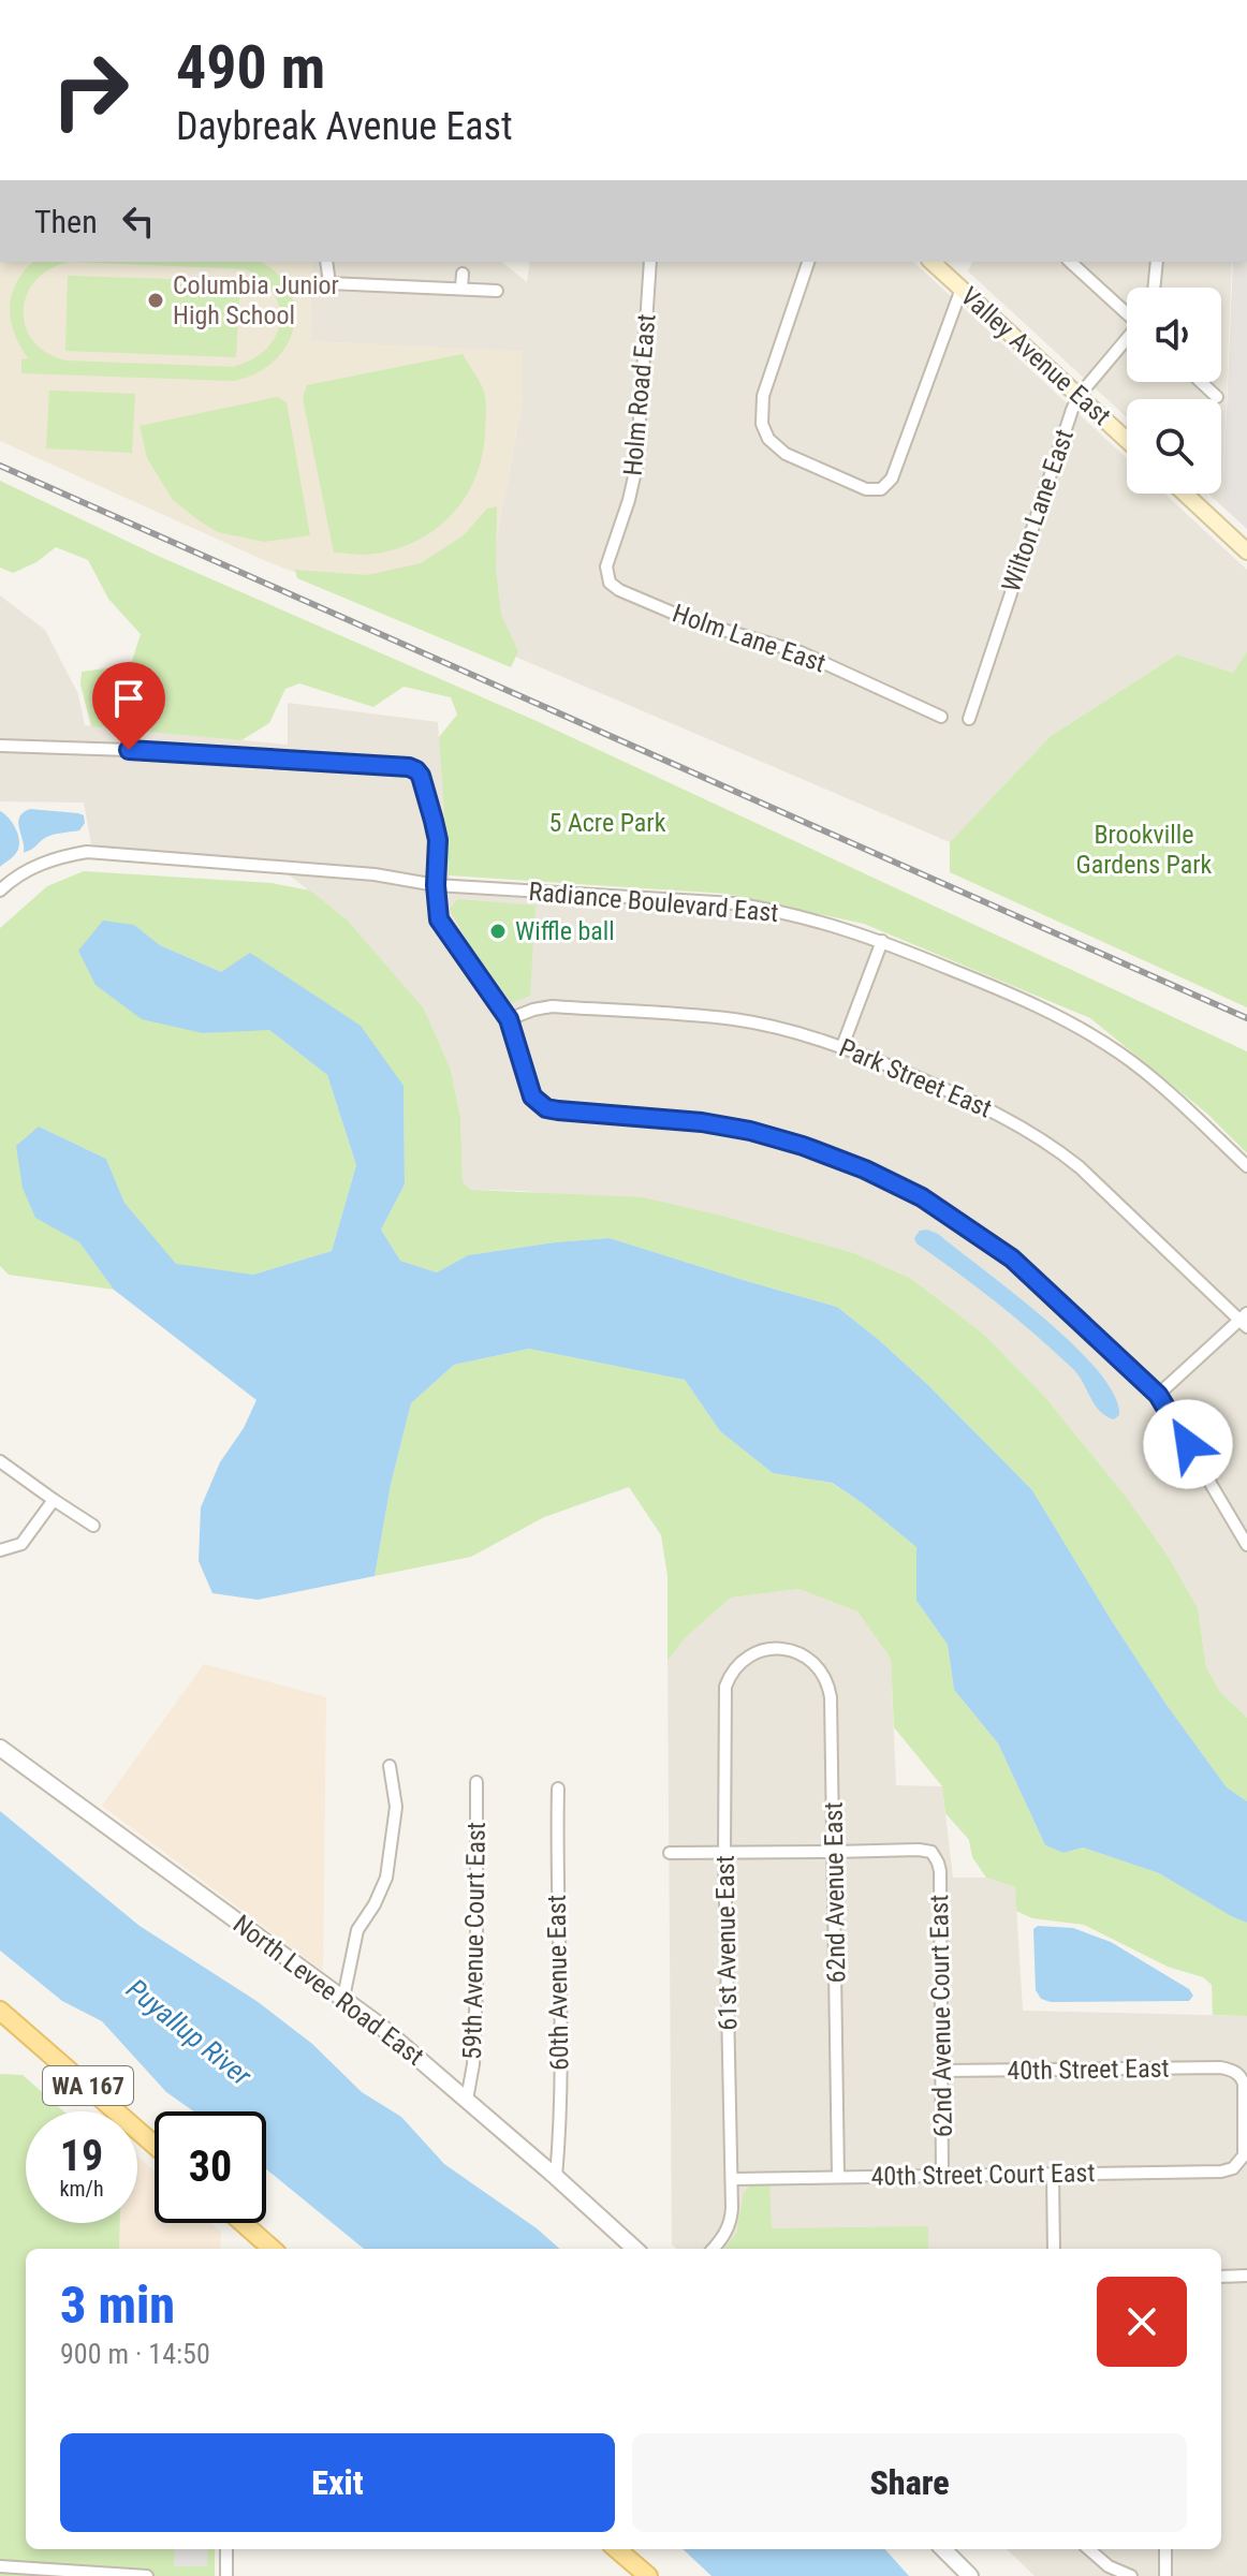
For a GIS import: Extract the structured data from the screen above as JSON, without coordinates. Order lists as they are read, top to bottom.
{
  "streets": {
    "main road": ["Valley Avenue East", "WA 167"],
    "street": [
      "Holm Road East",
      "Wilton Lane East",
      "Holm Lane East",
      "Radiance Boulevard East",
      "Park Street East",
      "62nd Avenue East",
      "59th Avenue Court East",
      "61st Avenue East",
      "60th Avenue East",
      "North Levee Road East",
      "62nd Avenue Court East",
      "40th Street East",
      "40th Street Court East"
    ]
  },
  "crossings": [
    ["Valley Avenue East", "Wilton Lane East"],
    ["Holm Road East", "Holm Lane East"],
    ["62nd Avenue East", "61st Avenue East"],
    ["62nd Avenue East", "62nd Avenue Court East"],
    ["62nd Avenue East", "40th Street Court East"],
    ["59th Avenue Court East", "North Levee Road East"],
    ["61st Avenue East", "40th Street Court East"],
    ["60th Avenue East", "North Levee Road East"],
    ["62nd Avenue Court East", "40th Street East"],
    ["62nd Avenue Court East", "40th Street Court East"],
    ["40th Street East", "40th Street Court East"]
  ],
  "water": ["Puyallup River"],
  "parks": ["5 Acre Park", "Brookville Gardens Park"],
  "places": ["Columbia Junior High School", "Wiffle ball"],
  "page": {
    "turn": ["490 m", "Daybreak Avenue East"],
    "then": "Then",
    "speed": "19 km/h",
    "limit": "30",
    "heading": ["3 min", "900 m · 14:50"],
    "buttons": ["Exit", "Share"]
  }
}
